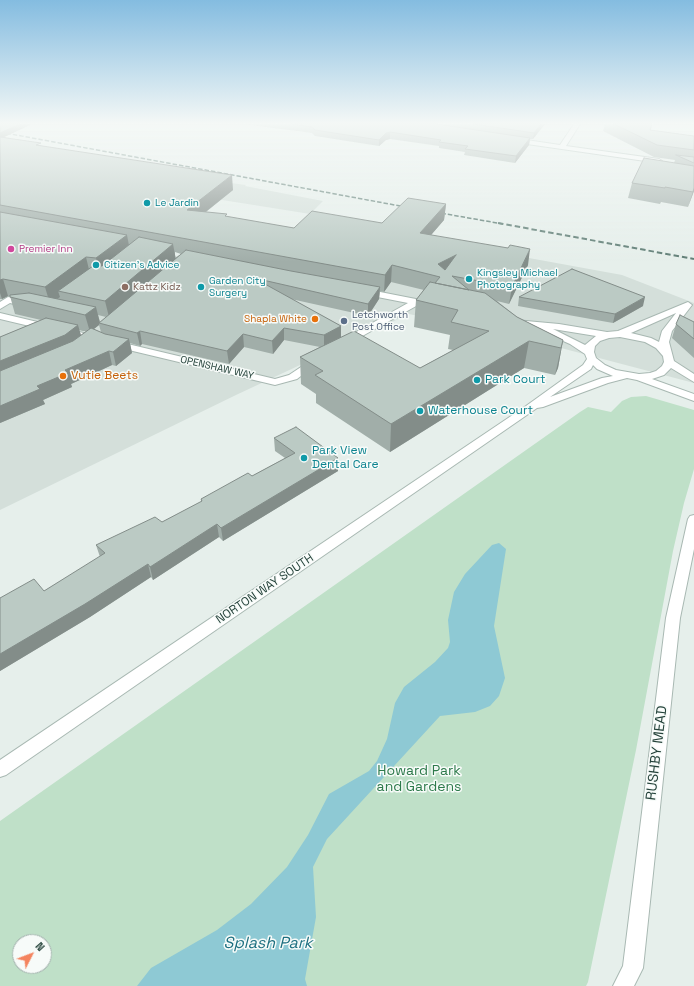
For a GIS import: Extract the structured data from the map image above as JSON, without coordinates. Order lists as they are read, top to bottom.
{
  "streets": {
    "street": ["OPENSHAW WAY", "NORTON WAY SOUTH", "RUSHBY MEAD"]
  },
  "water": ["Splash Park"],
  "parks": ["Howard Park and Gardens"],
  "places": [
    "Le Jardin",
    "Premier Inn",
    "Citizen's Advice",
    "Kingsley Michael Photography",
    "Kattz Kidz",
    "Garden City Surgery",
    "Shapla White",
    "Letchworth Post Office",
    "Vutie Beets",
    "Park Court",
    "Waterhouse Court",
    "Park View Dental Care"
  ],
  "north": "top right"
}
